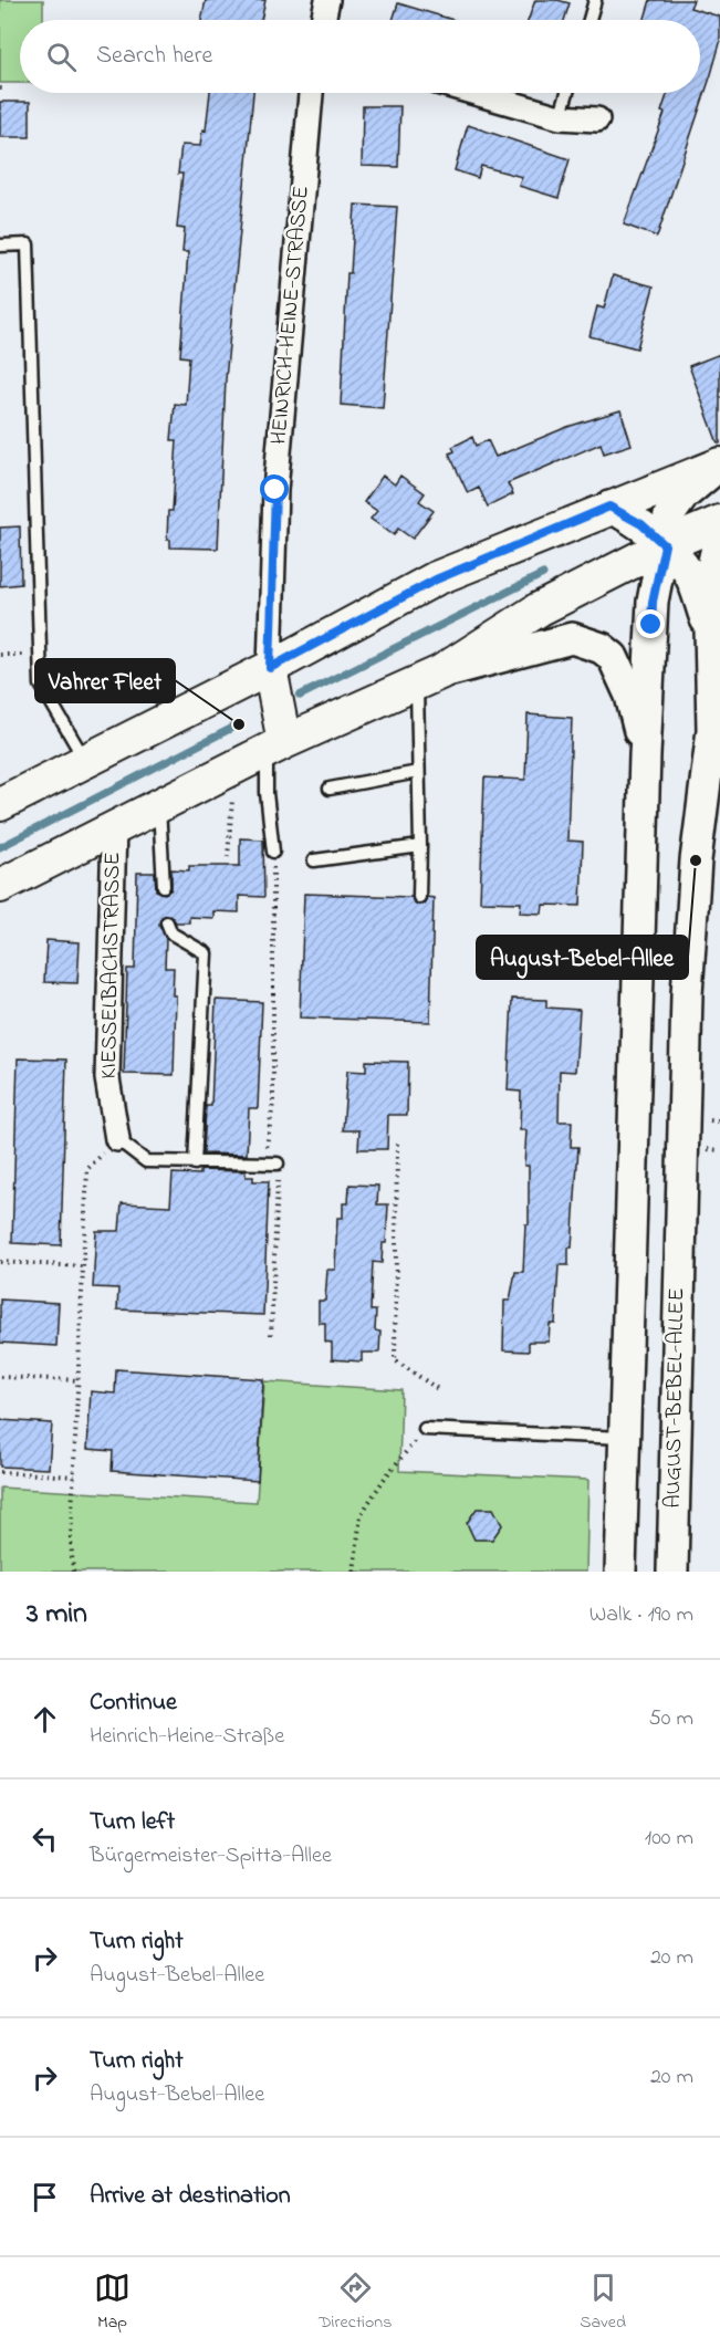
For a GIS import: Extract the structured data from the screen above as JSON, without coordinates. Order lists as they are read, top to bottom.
{
  "streets": {
    "street": ["HEINRICH-HEINE-STRASSE", "KIESSELBACHSTRASSE", "AUGUST-BEBEL-ALLEE"]
  },
  "places": ["Vahrer Fleet", "August-Bebel-Allee"],
  "page": {
    "search": "Search here",
    "heading": ["3 min", "Walk · 190 m"],
    "list": [
      ["Continue", "Heinrich-Heine-Straße", "50 m"],
      ["Turn left", "Bürgermeister-Spitta-Allee", "100 m"],
      ["Turn right", "August-Bebel-Allee", "20 m"],
      ["Turn right", "August-Bebel-Allee", "20 m"],
      "Arrive at destination"
    ],
    "nav": ["Map", "Directions", "Saved"]
  }
}
